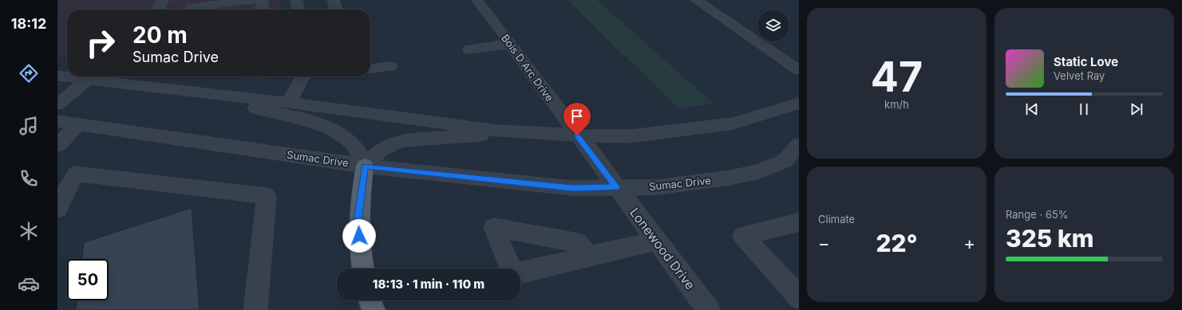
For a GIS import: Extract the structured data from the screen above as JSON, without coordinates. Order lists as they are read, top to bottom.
{
  "streets": {
    "street": ["Bois D Arc Drive", "Sumac Drive", "Lonewood Drive"]
  },
  "crossings": [
    ["Bois D Arc Drive", "Sumac Drive"],
    ["Bois D Arc Drive", "Lonewood Drive"],
    ["Sumac Drive", "Lonewood Drive"]
  ],
  "page": {
    "tabs": "18:12",
    "tile": [
      ["47", "km/h"],
      "Climate",
      ["Range · 65%", "325 km"]
    ],
    "turn": ["20 m", "Sumac Drive"],
    "song": ["Static Love", "Velvet Ray"],
    "heat": ["−", "22°", "+"],
    "limit": "50",
    "trip": "18:13 · 1 min · 110 m"
  }
}
